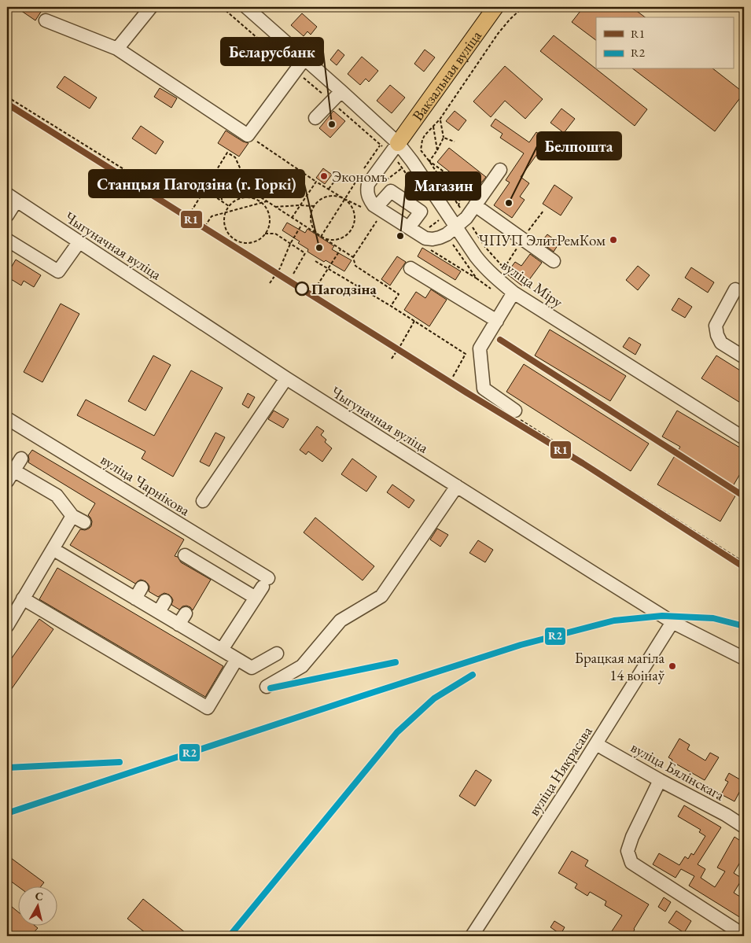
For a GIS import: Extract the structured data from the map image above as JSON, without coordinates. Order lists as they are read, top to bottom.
{
  "streets": {
    "main road": ["Вакзальная вуліца"],
    "street": [
      "Чыгуначная вуліца",
      "вуліца Міру",
      "вуліца Чарнікова",
      "вуліца Някрасава",
      "вуліца Бялінскага"
    ]
  },
  "crossings": [
    ["Вакзальная вуліца", "вуліца Міру"],
    ["Чыгуначная вуліца", "вуліца Някрасава"],
    ["вуліца Някрасава", "вуліца Бялінскага"]
  ],
  "places": [
    "Беларусбанк",
    "Экономъ",
    "Белпошта",
    "Магазин",
    "ЧПУП ЭлитРемКом",
    "Станцыя Пагодзіна (г. Горкі)",
    "Пагодзіна",
    "Брацкая магіла 14 воінаў"
  ],
  "lines": ["transit line R1", "transit line R2"],
  "legend": ["R1", "R2"],
  "north": "top"
}
